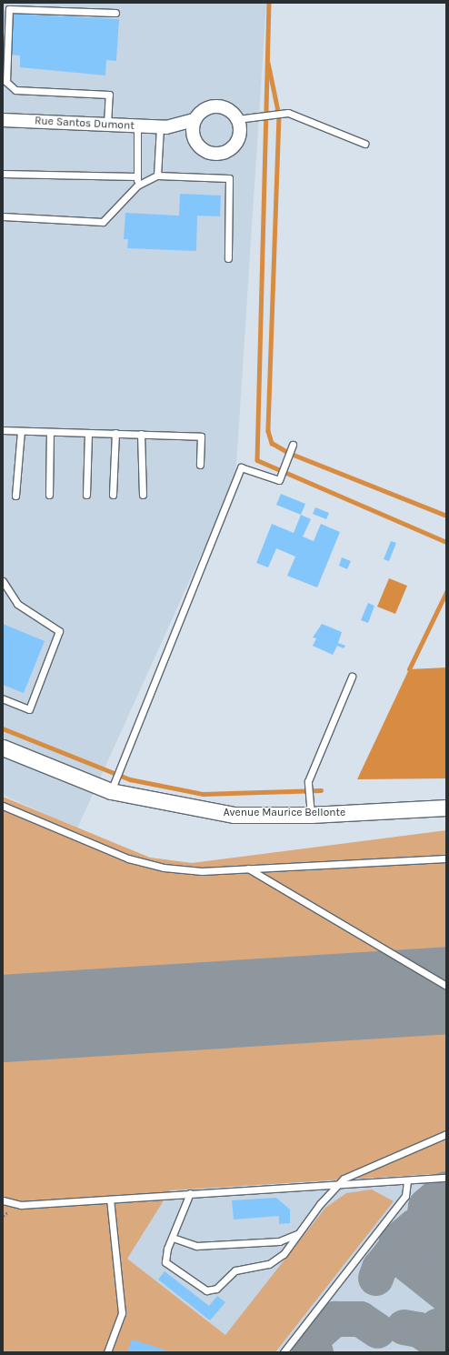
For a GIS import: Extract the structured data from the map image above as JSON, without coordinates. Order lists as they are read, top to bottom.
{
  "streets": {
    "street": ["Rue Santos Dumont", "Avenue Maurice Bellonte"]
  }
}
